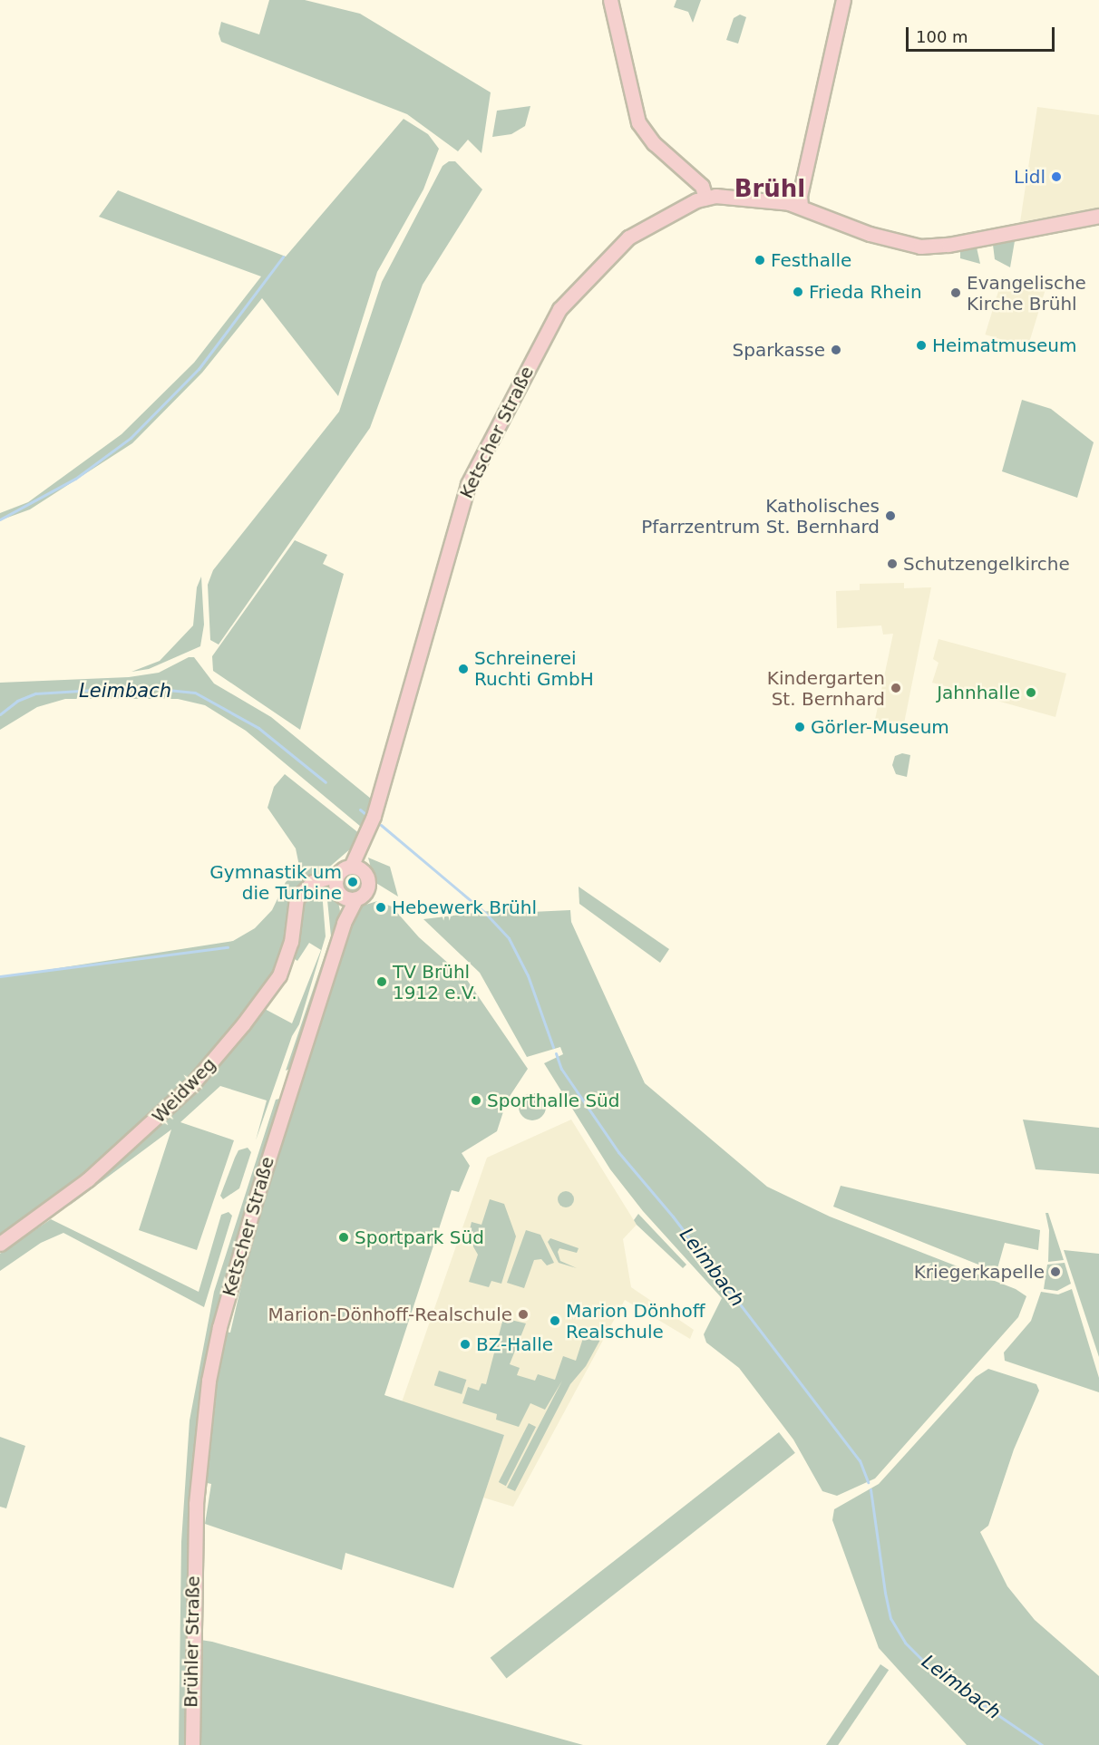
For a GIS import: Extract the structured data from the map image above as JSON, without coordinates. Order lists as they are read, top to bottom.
{
  "streets": {
    "main road": ["Ketscher Straße", "Weidweg", "Brühler Straße"]
  },
  "crossings": [
    ["Ketscher Straße", "Weidweg"],
    ["Ketscher Straße", "Brühler Straße"]
  ],
  "districts": ["Brühl"],
  "water": ["Leimbach"],
  "places": [
    "Lidl",
    "Festhalle",
    "Frieda Rhein",
    "Evangelische Kirche Brühl",
    "Heimatmuseum",
    "Sparkasse",
    "Katholisches Pfarrzentrum St. Bernhard",
    "Schutzengelkirche",
    "Schreinerei Ruchti GmbH",
    "Kindergarten St. Bernhard",
    "Jahnhalle",
    "Görler-Museum",
    "Gymnastik um die Turbine",
    "Hebewerk Brühl",
    "TV Brühl 1912 e.V.",
    "Sporthalle Süd",
    "Sportpark Süd",
    "Kriegerkapelle",
    "Marion-Dönhoff-Realschule",
    "Marion Dönhoff Realschule",
    "BZ-Halle"
  ],
  "scale_bar": "100 m"
}
